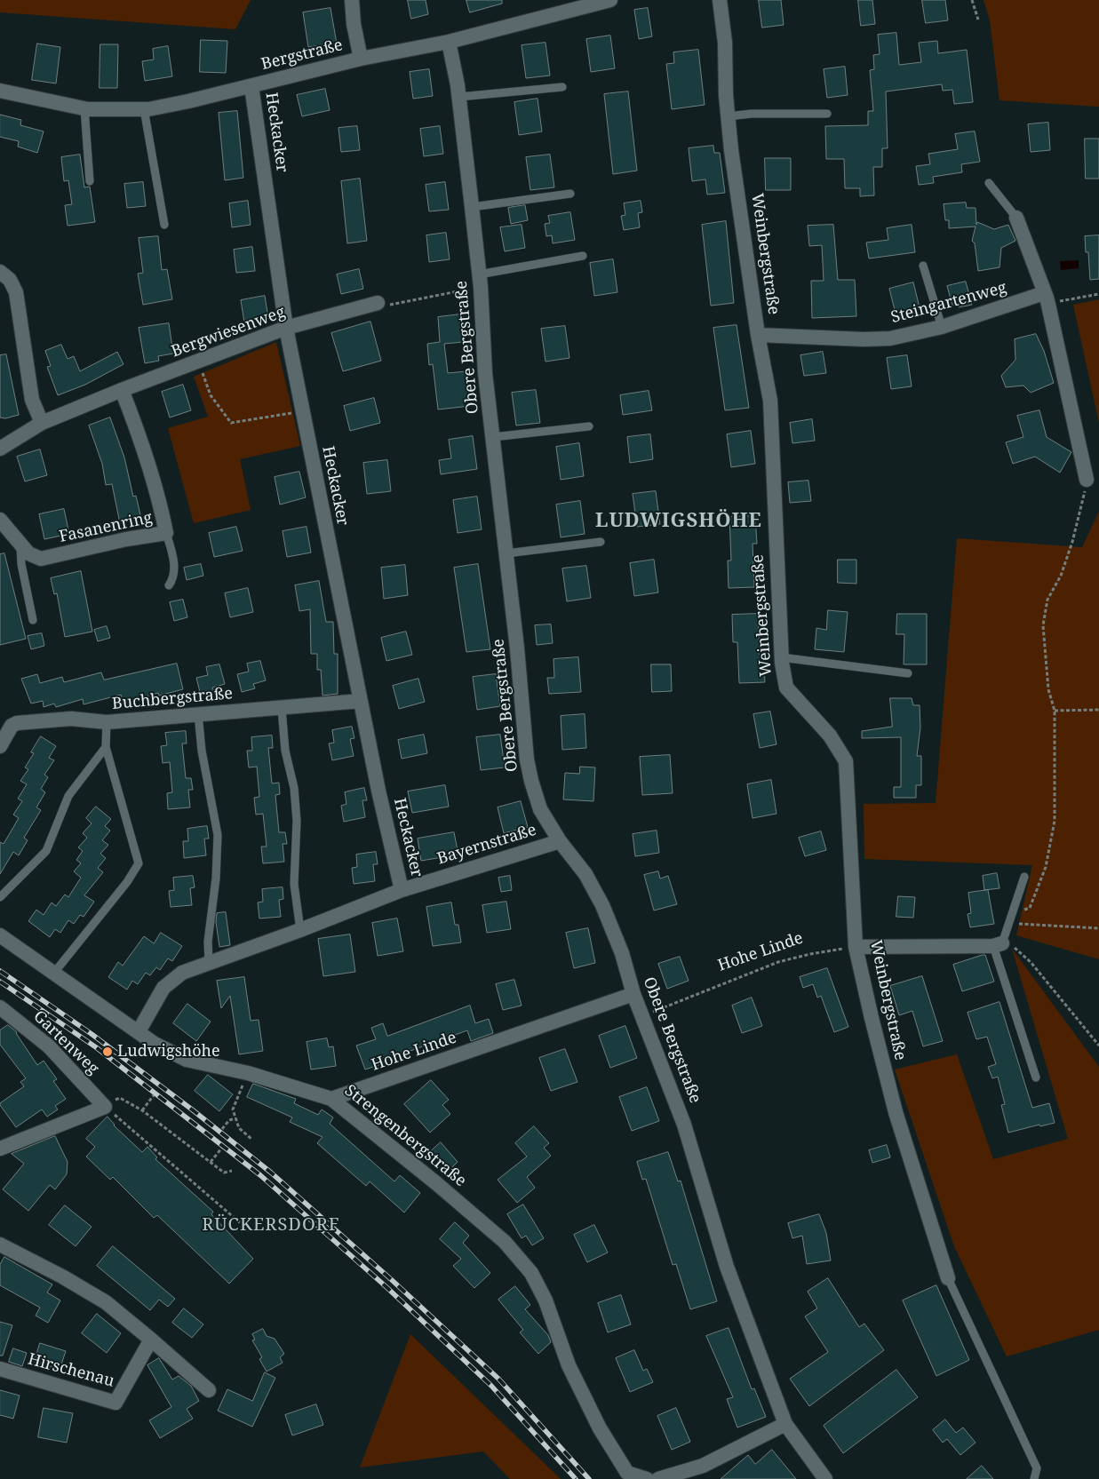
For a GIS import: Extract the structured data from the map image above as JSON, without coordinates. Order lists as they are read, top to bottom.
{
  "streets": {
    "street": [
      "Bergstraße",
      "Heckacker",
      "Weinbergstraße",
      "Steingartenweg",
      "Bergwiesenweg",
      "Obere Bergstraße",
      "Fasanenring",
      "Buchbergstraße",
      "Bayernstraße",
      "Hohe Linde",
      "Gartenweg",
      "Strengenbergstraße",
      "Hirschenau"
    ]
  },
  "crossings": [
    ["Bergstraße", "Heckacker"],
    ["Bergstraße", "Obere Bergstraße"],
    ["Heckacker", "Bergwiesenweg"],
    ["Heckacker", "Buchbergstraße"],
    ["Heckacker", "Bayernstraße"],
    ["Weinbergstraße", "Steingartenweg"],
    ["Weinbergstraße", "Hohe Linde"],
    ["Bergwiesenweg", "Fasanenring"],
    ["Obere Bergstraße", "Bayernstraße"],
    ["Obere Bergstraße", "Hohe Linde"],
    ["Bayernstraße", "Strengenbergstraße"],
    ["Hohe Linde", "Strengenbergstraße"]
  ],
  "districts": ["LUDWIGSHÖHE", "RÜCKERSDORF"],
  "places": ["Ludwigshöhe"]
}
